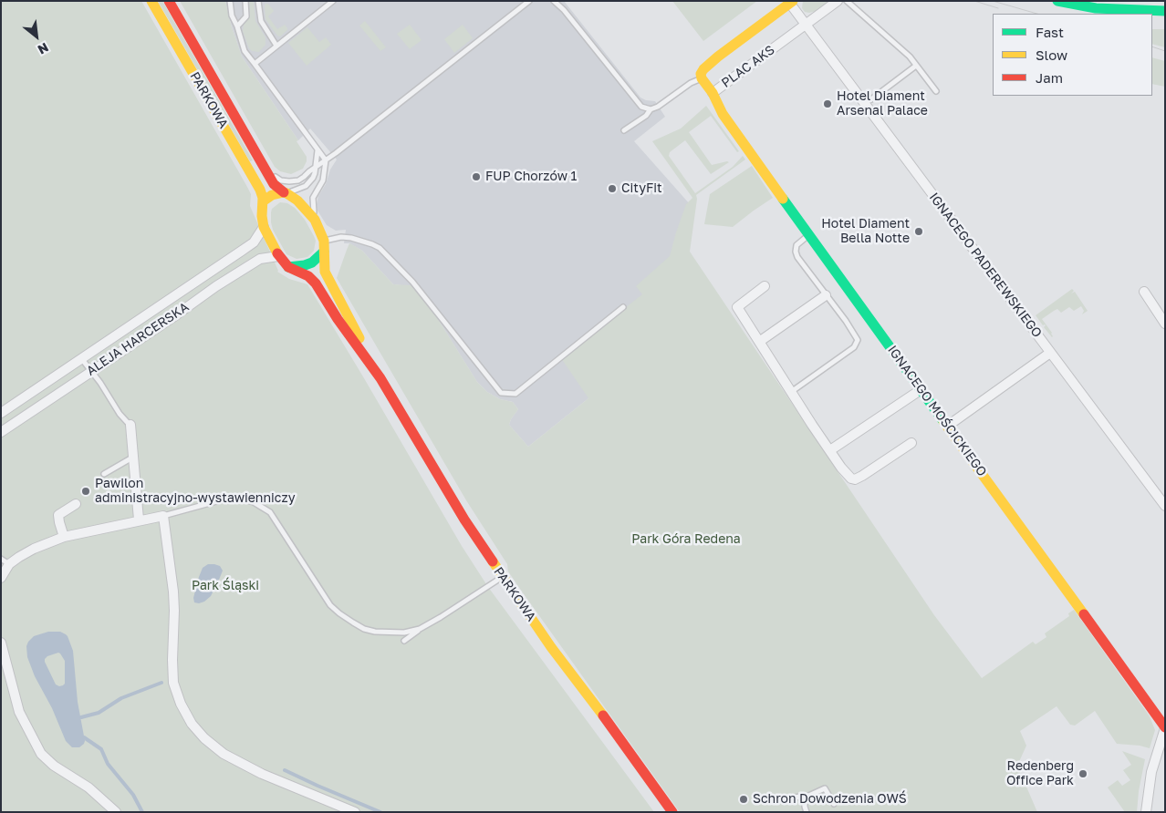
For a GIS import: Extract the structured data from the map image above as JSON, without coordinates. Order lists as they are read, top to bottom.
{
  "streets": {
    "street": [
      "PLAC AKS",
      "PARKOWA",
      "IGNACEGO PADEREWSKIEGO",
      "ALEJA HARCERSKA",
      "IGNACEGO MOŚCICKIEGO"
    ]
  },
  "crossings": [
    ["PLAC AKS", "IGNACEGO PADEREWSKIEGO"],
    ["PLAC AKS", "IGNACEGO MOŚCICKIEGO"],
    ["PARKOWA", "ALEJA HARCERSKA"]
  ],
  "parks": ["Park Góra Redena", "Park Śląski"],
  "places": [
    "Hotel Diament Arsenal Palace",
    "FUP Chorzów 1",
    "CityFit",
    "Hotel Diament Bella Notte",
    "Pawilon administracyjno-wystawienniczy",
    "Redenberg Office Park",
    "Schron Dowodzenia OWŚ"
  ],
  "legend": ["Fast", "Slow", "Jam"],
  "north": "bottom right"
}
